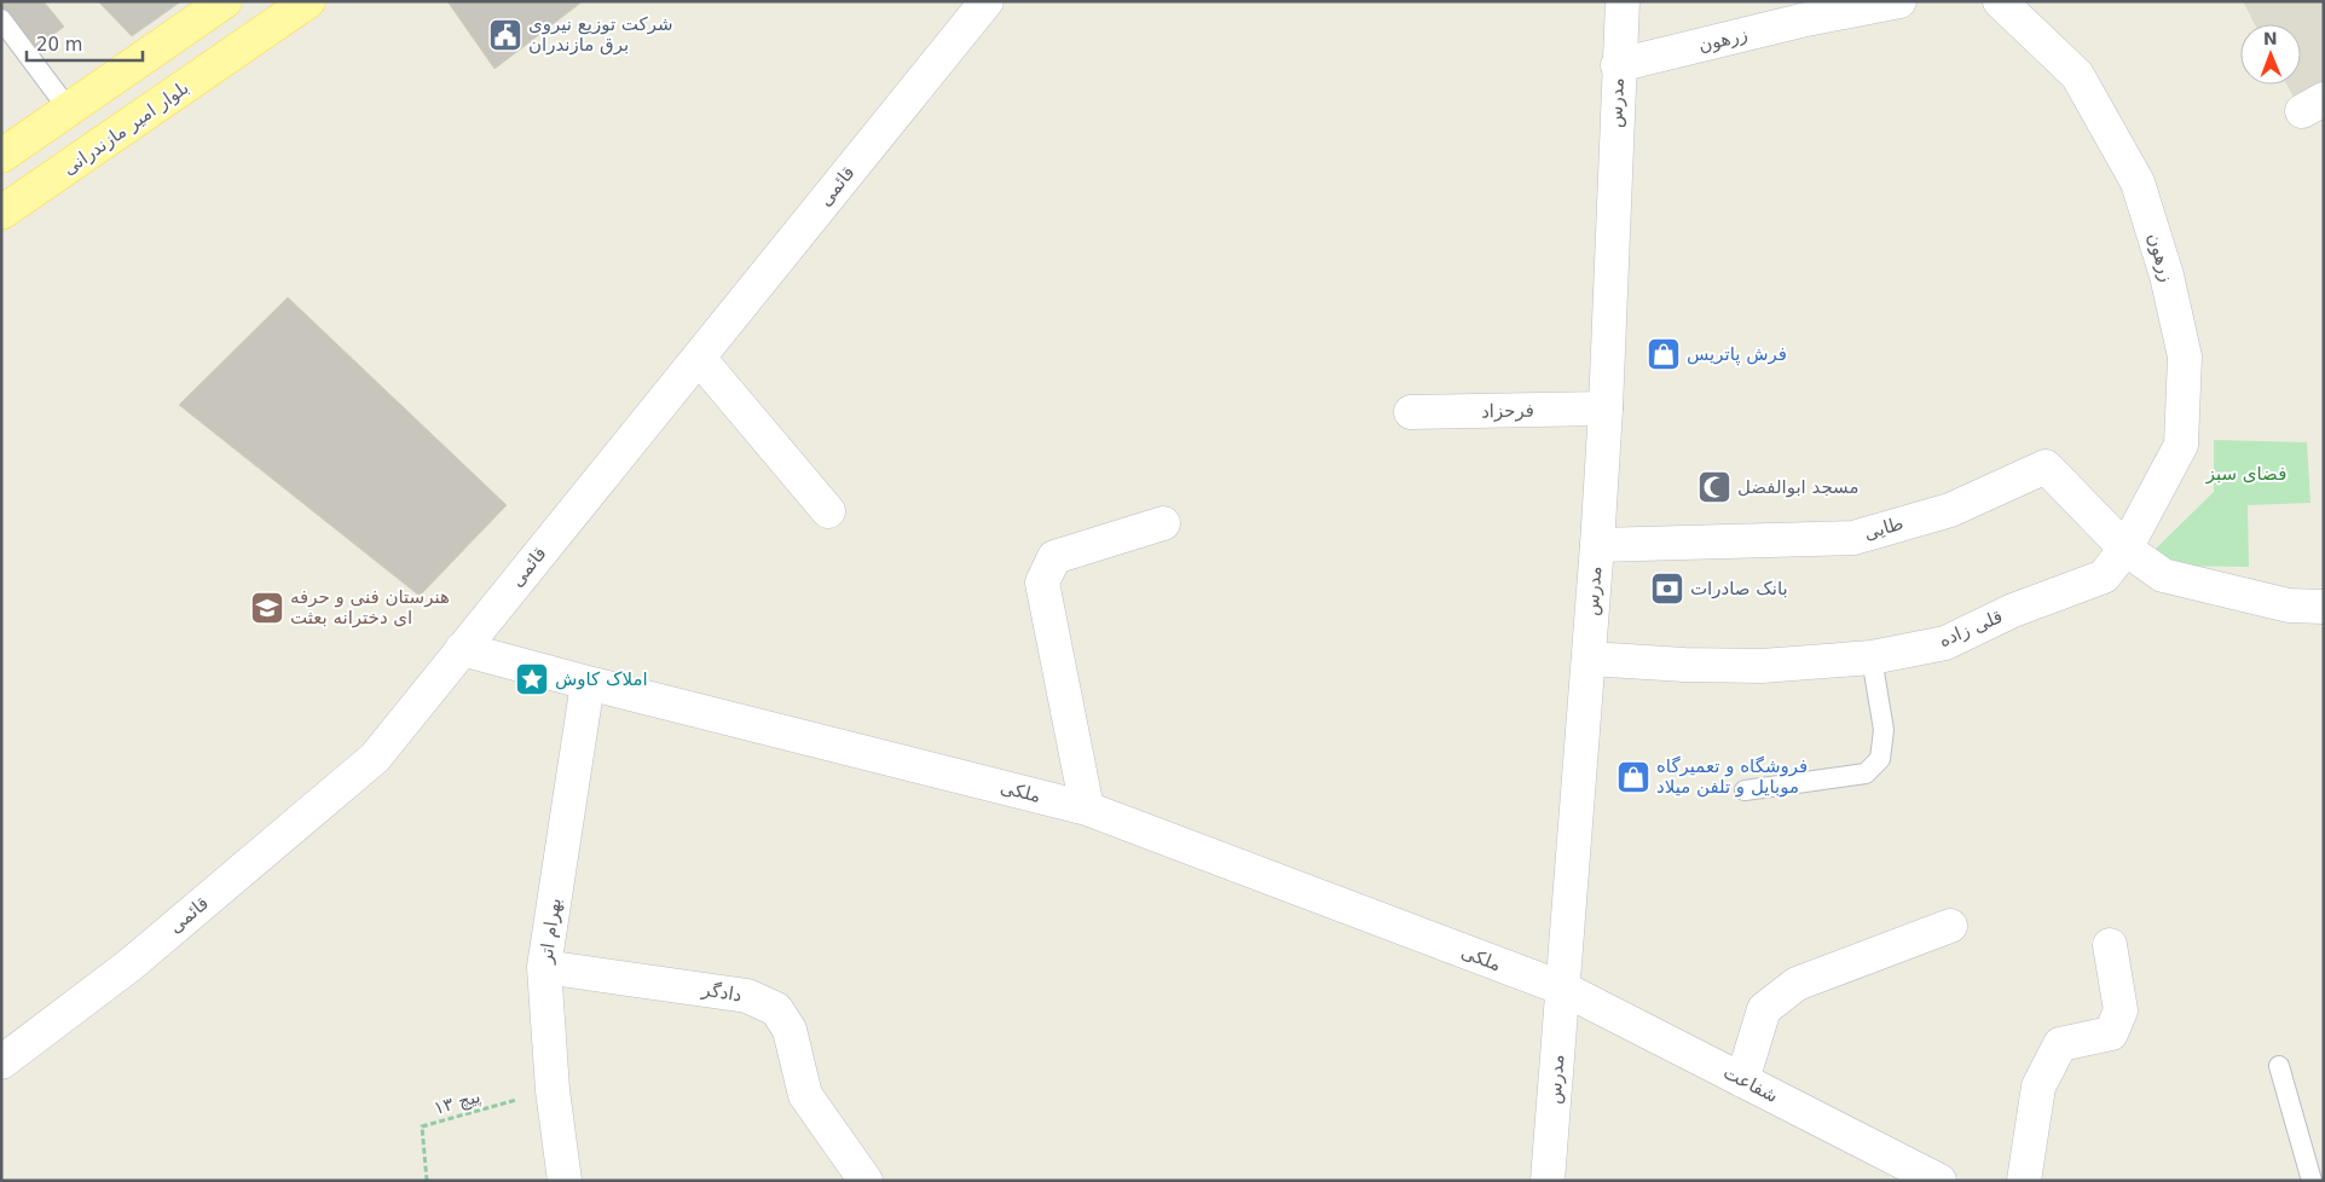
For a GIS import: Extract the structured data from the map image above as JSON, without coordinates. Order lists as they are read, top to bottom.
{
  "streets": {
    "main road": ["بلوار امیر مازندرانی"],
    "street": [
      "زرهون",
      "مدرس",
      "قائمی",
      "فرحزاد",
      "طایی",
      "قلی زاده",
      "ملکی",
      "بهرام اتر",
      "دادگر",
      "شفاعت"
    ],
    "path": ["۱۳ پیچ"]
  },
  "crossings": [
    ["زرهون", "مدرس"],
    ["زرهون", "طایی"],
    ["زرهون", "قلی زاده"],
    ["مدرس", "فرحزاد"],
    ["مدرس", "طایی"],
    ["مدرس", "قلی زاده"],
    ["مدرس", "ملکی"],
    ["مدرس", "شفاعت"],
    ["قائمی", "ملکی"],
    ["طایی", "قلی زاده"],
    ["ملکی", "بهرام اتر"],
    ["ملکی", "شفاعت"],
    ["بهرام اتر", "دادگر"],
    ["بهرام اتر", "۱۳ پیچ"]
  ],
  "parks": ["فضای سبز"],
  "places": {
    "public building": ["شرکت توزیع نیروی برق مازندران"],
    "shop": ["فرش پاتریس", "فروشگاه و تعمیرگاه موبایل و تلفن میلاد"],
    "mosque": ["مسجد ابوالفضل"],
    "bank": ["بانک صادرات"],
    "school or university": ["هنرستان فنی و حرفه ای دخترانه بعثت"],
    "place": ["املاک کاوش"]
  },
  "scale_bar": "20 m",
  "north": "top"
}
